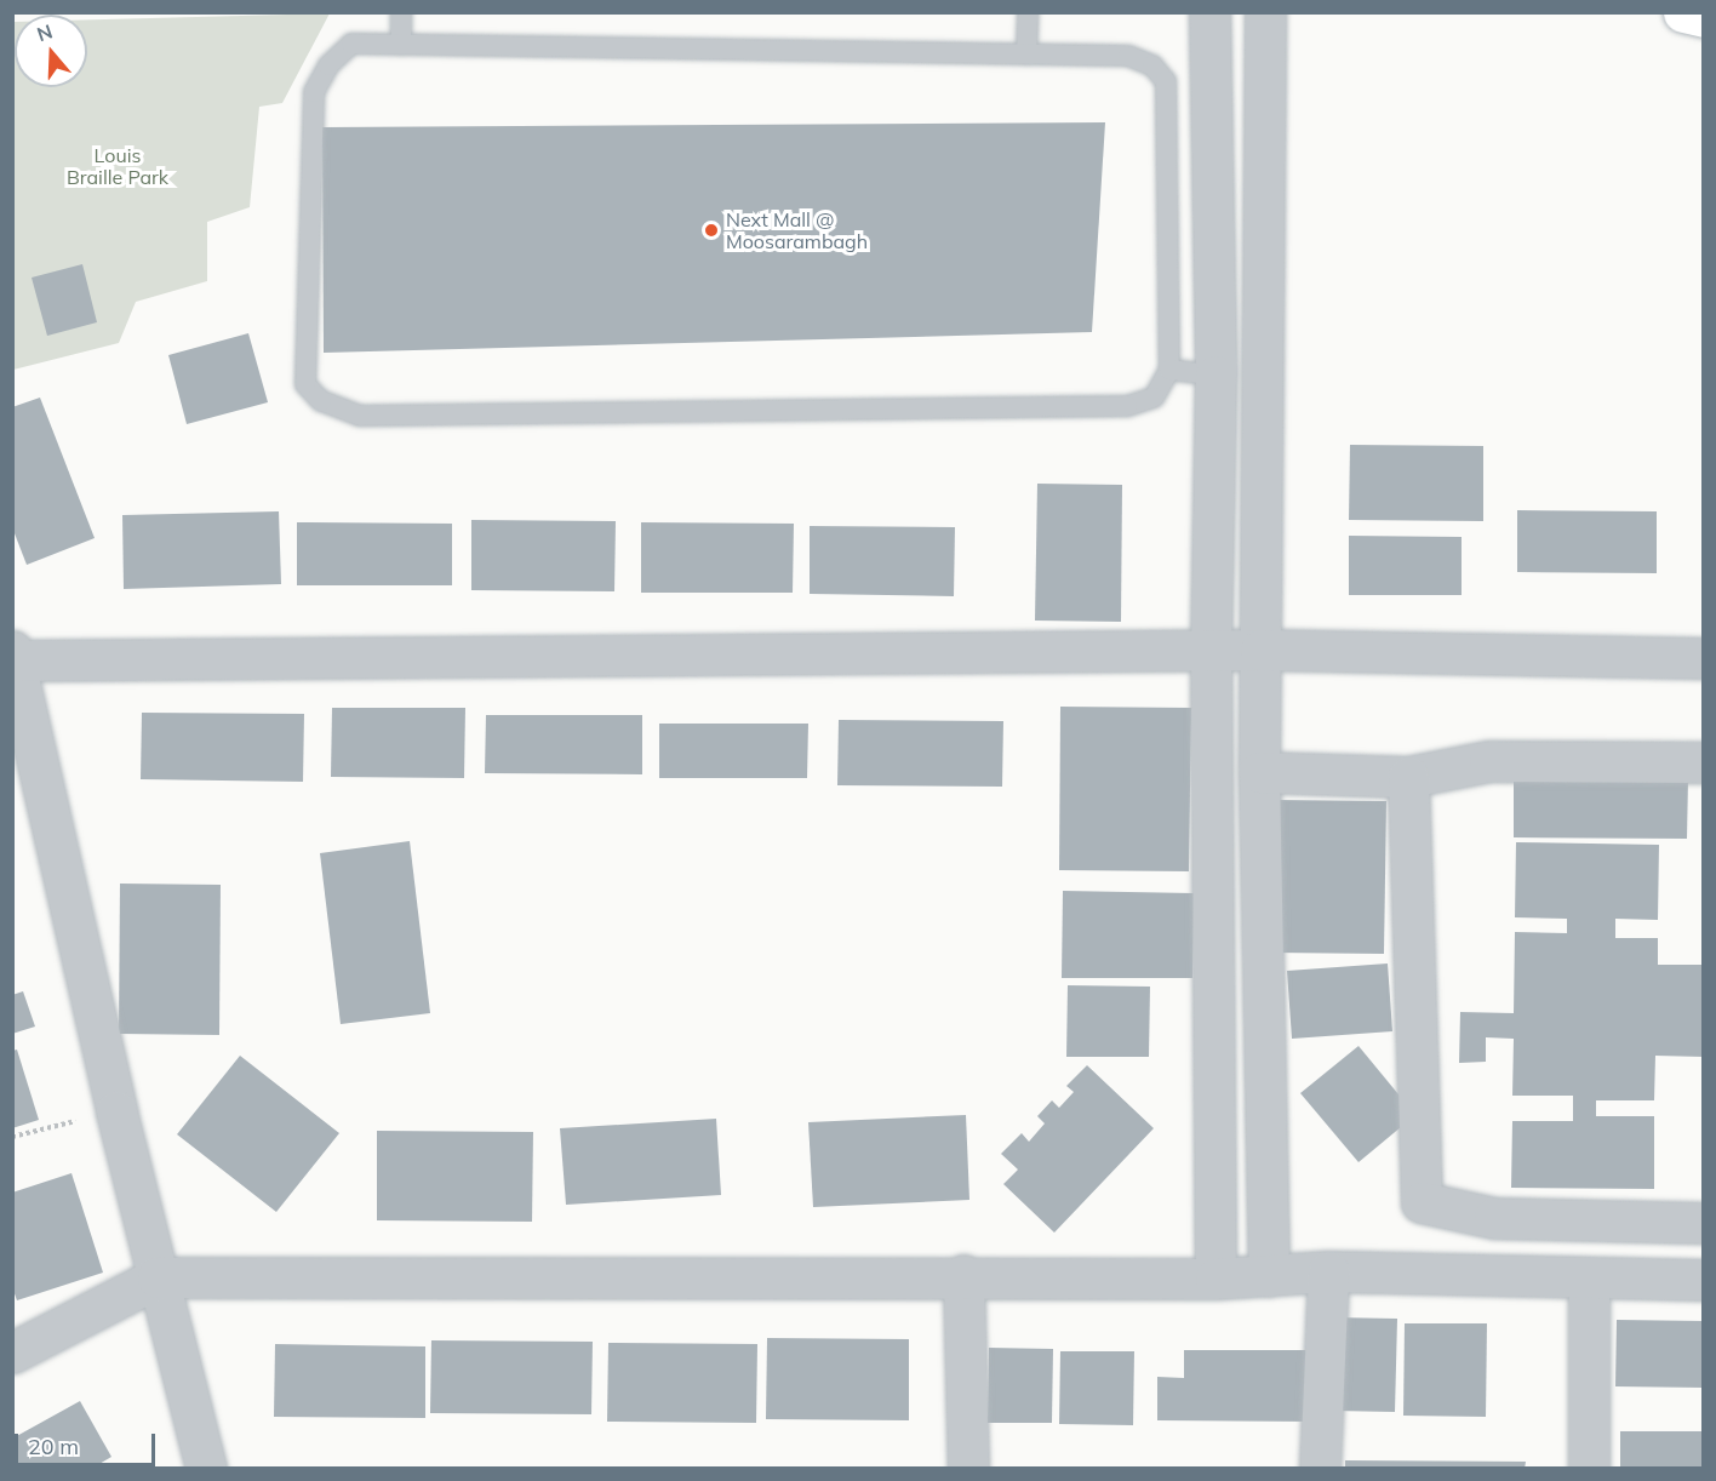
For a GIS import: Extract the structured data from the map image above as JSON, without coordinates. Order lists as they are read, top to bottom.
{
  "parks": ["Louis Braille Park"],
  "places": ["Next Mall @ Moosarambagh"],
  "scale_bar": "20 m",
  "north": "top"
}
